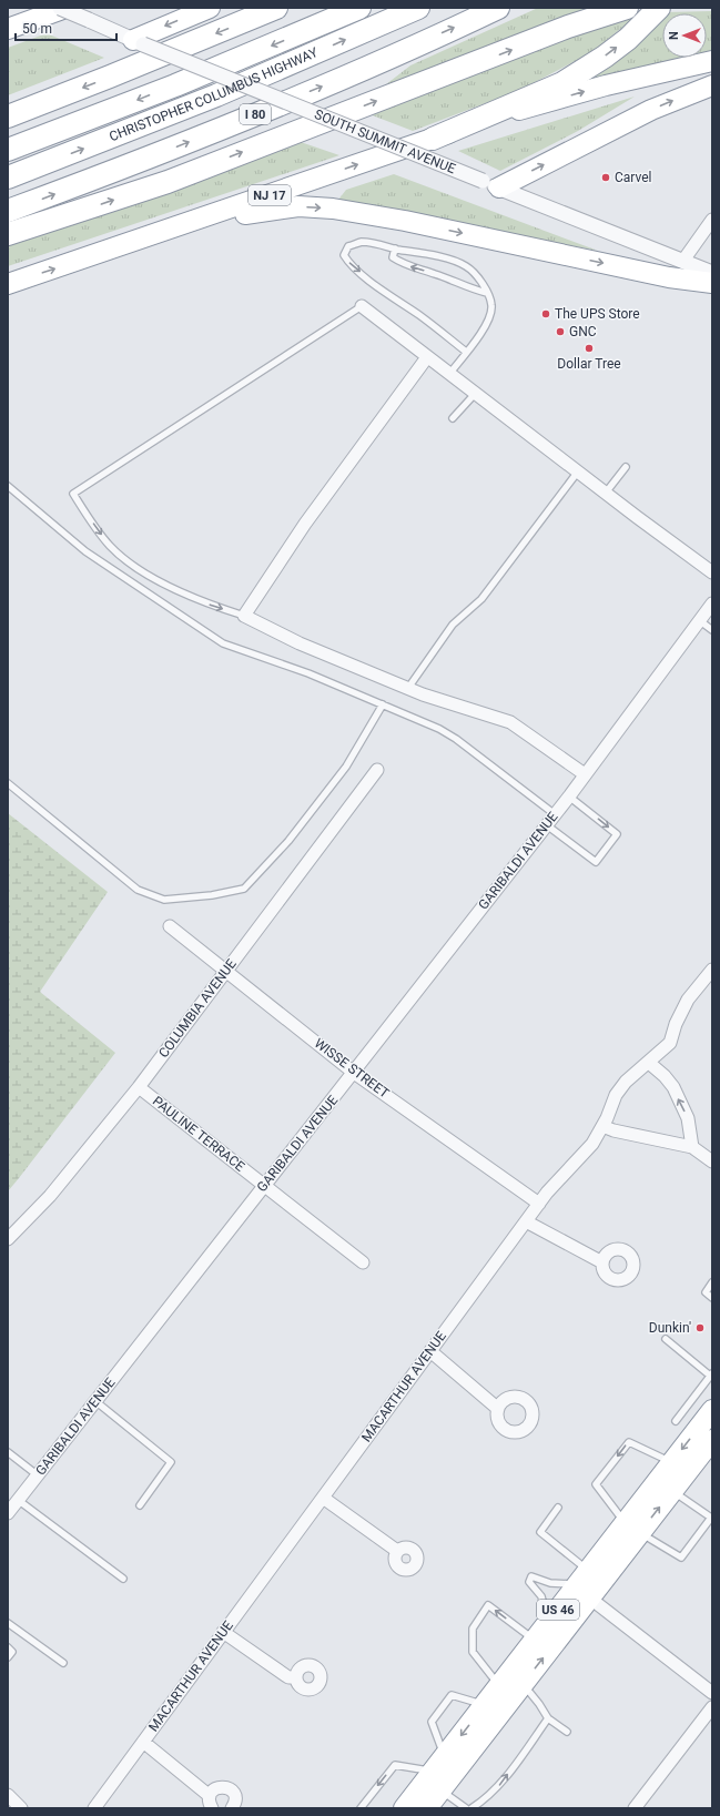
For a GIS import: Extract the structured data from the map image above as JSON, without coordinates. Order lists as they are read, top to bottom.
{
  "streets": {
    "highway": [
      "CHRISTOPHER COLUMBUS HIGHWAY",
      "I 80",
      "NJ 17",
      "US 46"
    ],
    "street": [
      "SOUTH SUMMIT AVENUE",
      "GARIBALDI AVENUE",
      "COLUMBIA AVENUE",
      "WISSE STREET",
      "PAULINE TERRACE",
      "MACARTHUR AVENUE"
    ]
  },
  "crossings": [
    ["GARIBALDI AVENUE", "WISSE STREET"],
    ["GARIBALDI AVENUE", "PAULINE TERRACE"],
    ["COLUMBIA AVENUE", "WISSE STREET"],
    ["COLUMBIA AVENUE", "PAULINE TERRACE"],
    ["WISSE STREET", "MACARTHUR AVENUE"]
  ],
  "places": [
    "Carvel",
    "The UPS Store",
    "GNC",
    "Dollar Tree",
    "Dunkin'"
  ],
  "scale_bar": "50 m",
  "north": "left"
}
